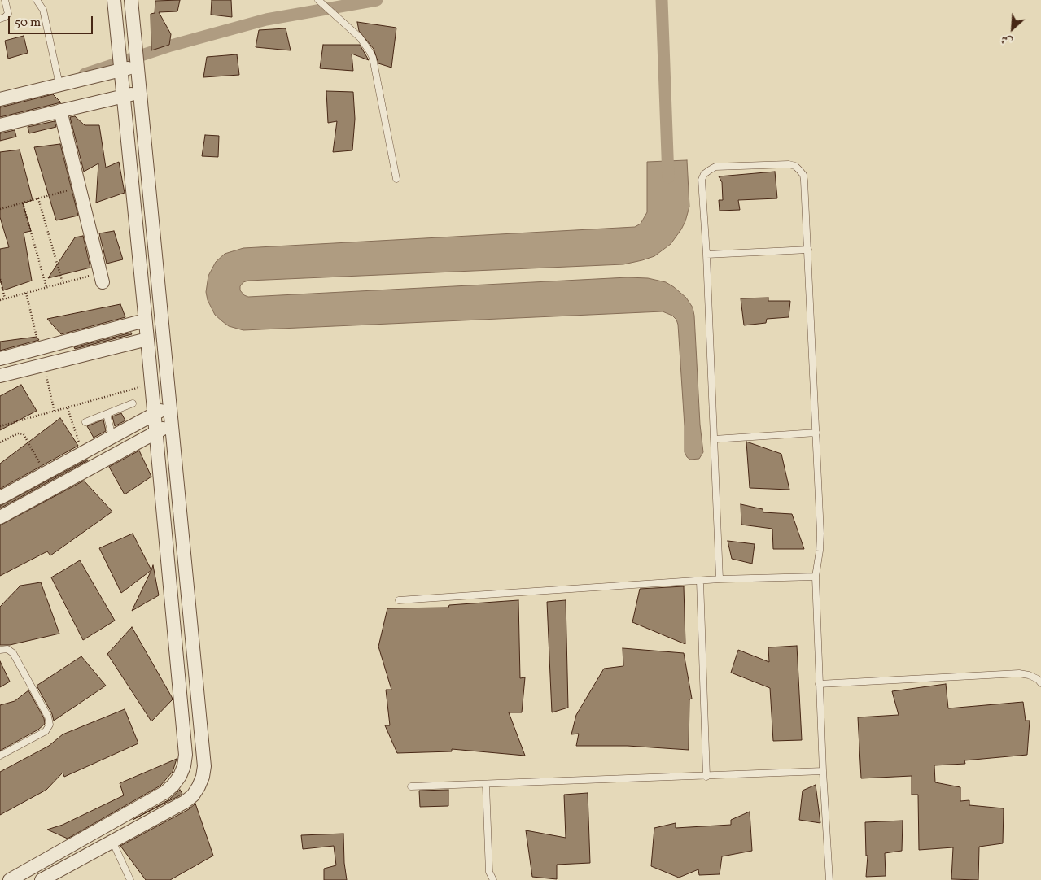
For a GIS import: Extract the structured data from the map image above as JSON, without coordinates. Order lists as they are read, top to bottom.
{
  "scale_bar": "50 m",
  "north": "bottom left"
}
